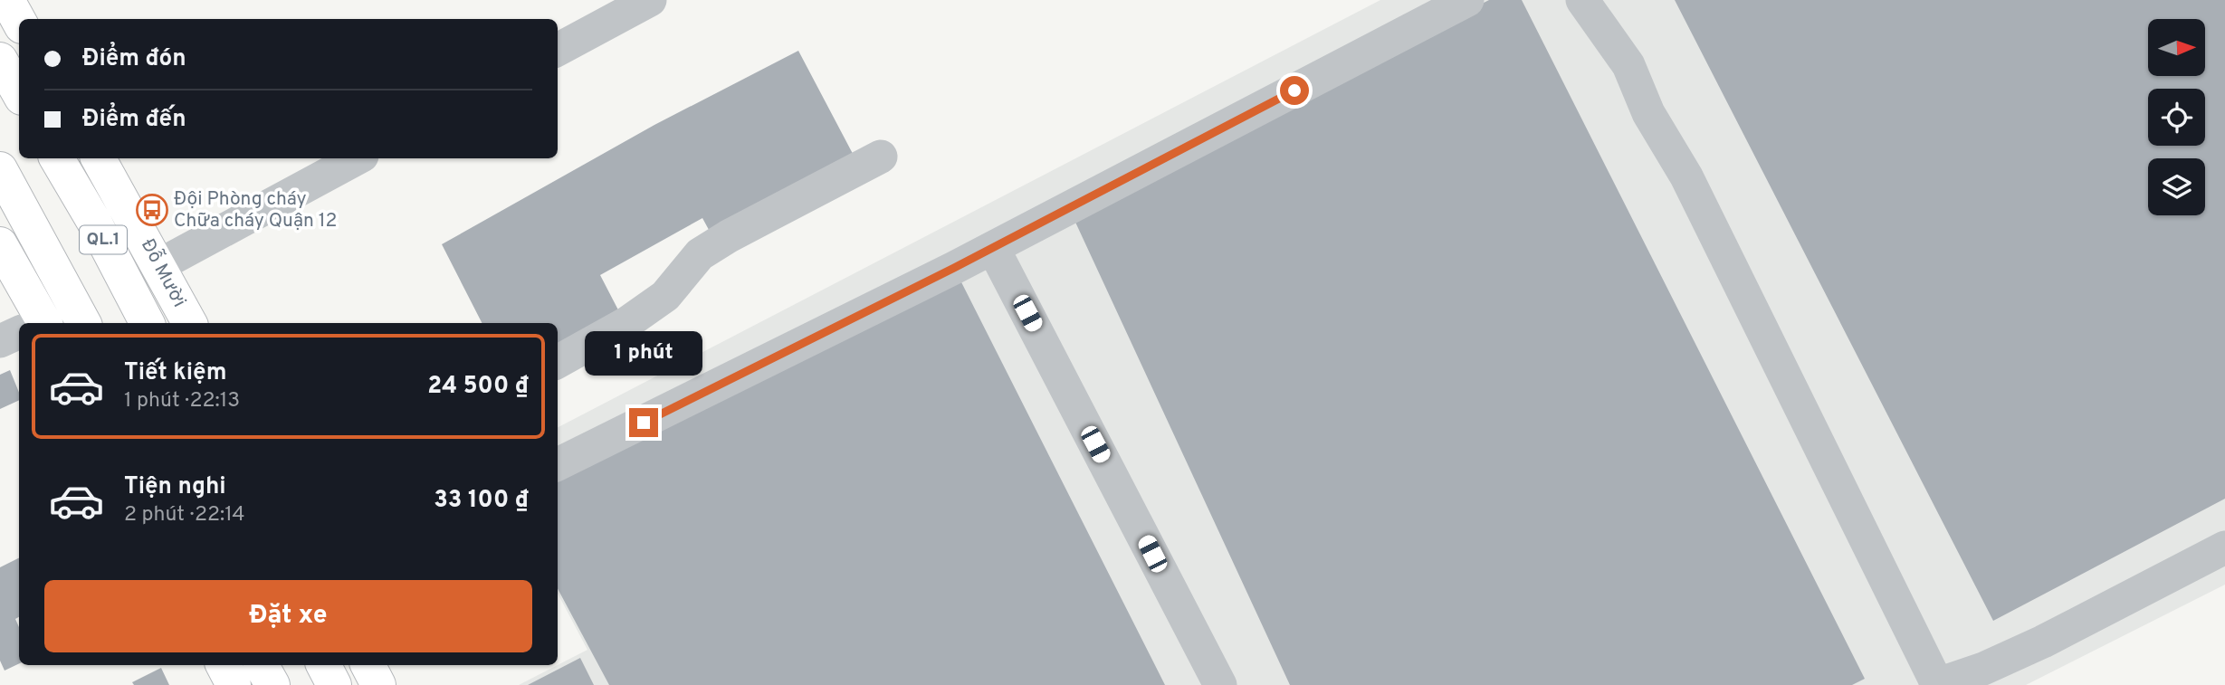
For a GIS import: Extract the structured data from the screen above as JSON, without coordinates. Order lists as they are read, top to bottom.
{
  "streets": {
    "highway": ["QL.1", "Đỗ Mười"]
  },
  "places": {
    "bus stop": ["Đội Phòng cháy Chữa cháy Quận 12"]
  },
  "north": "right",
  "page": {
    "banner": ["Điểm đón", "Điểm đến"],
    "bubble": "1 phút",
    "list": [
      {
        "name": "Tiết kiệm",
        "note": "1 phút · 22:13",
        "value": "24 500 ₫"
      },
      {
        "name": "Tiện nghi",
        "note": "2 phút · 22:14",
        "value": "33 100 ₫"
      }
    ],
    "buttons": "Đặt xe"
  }
}
